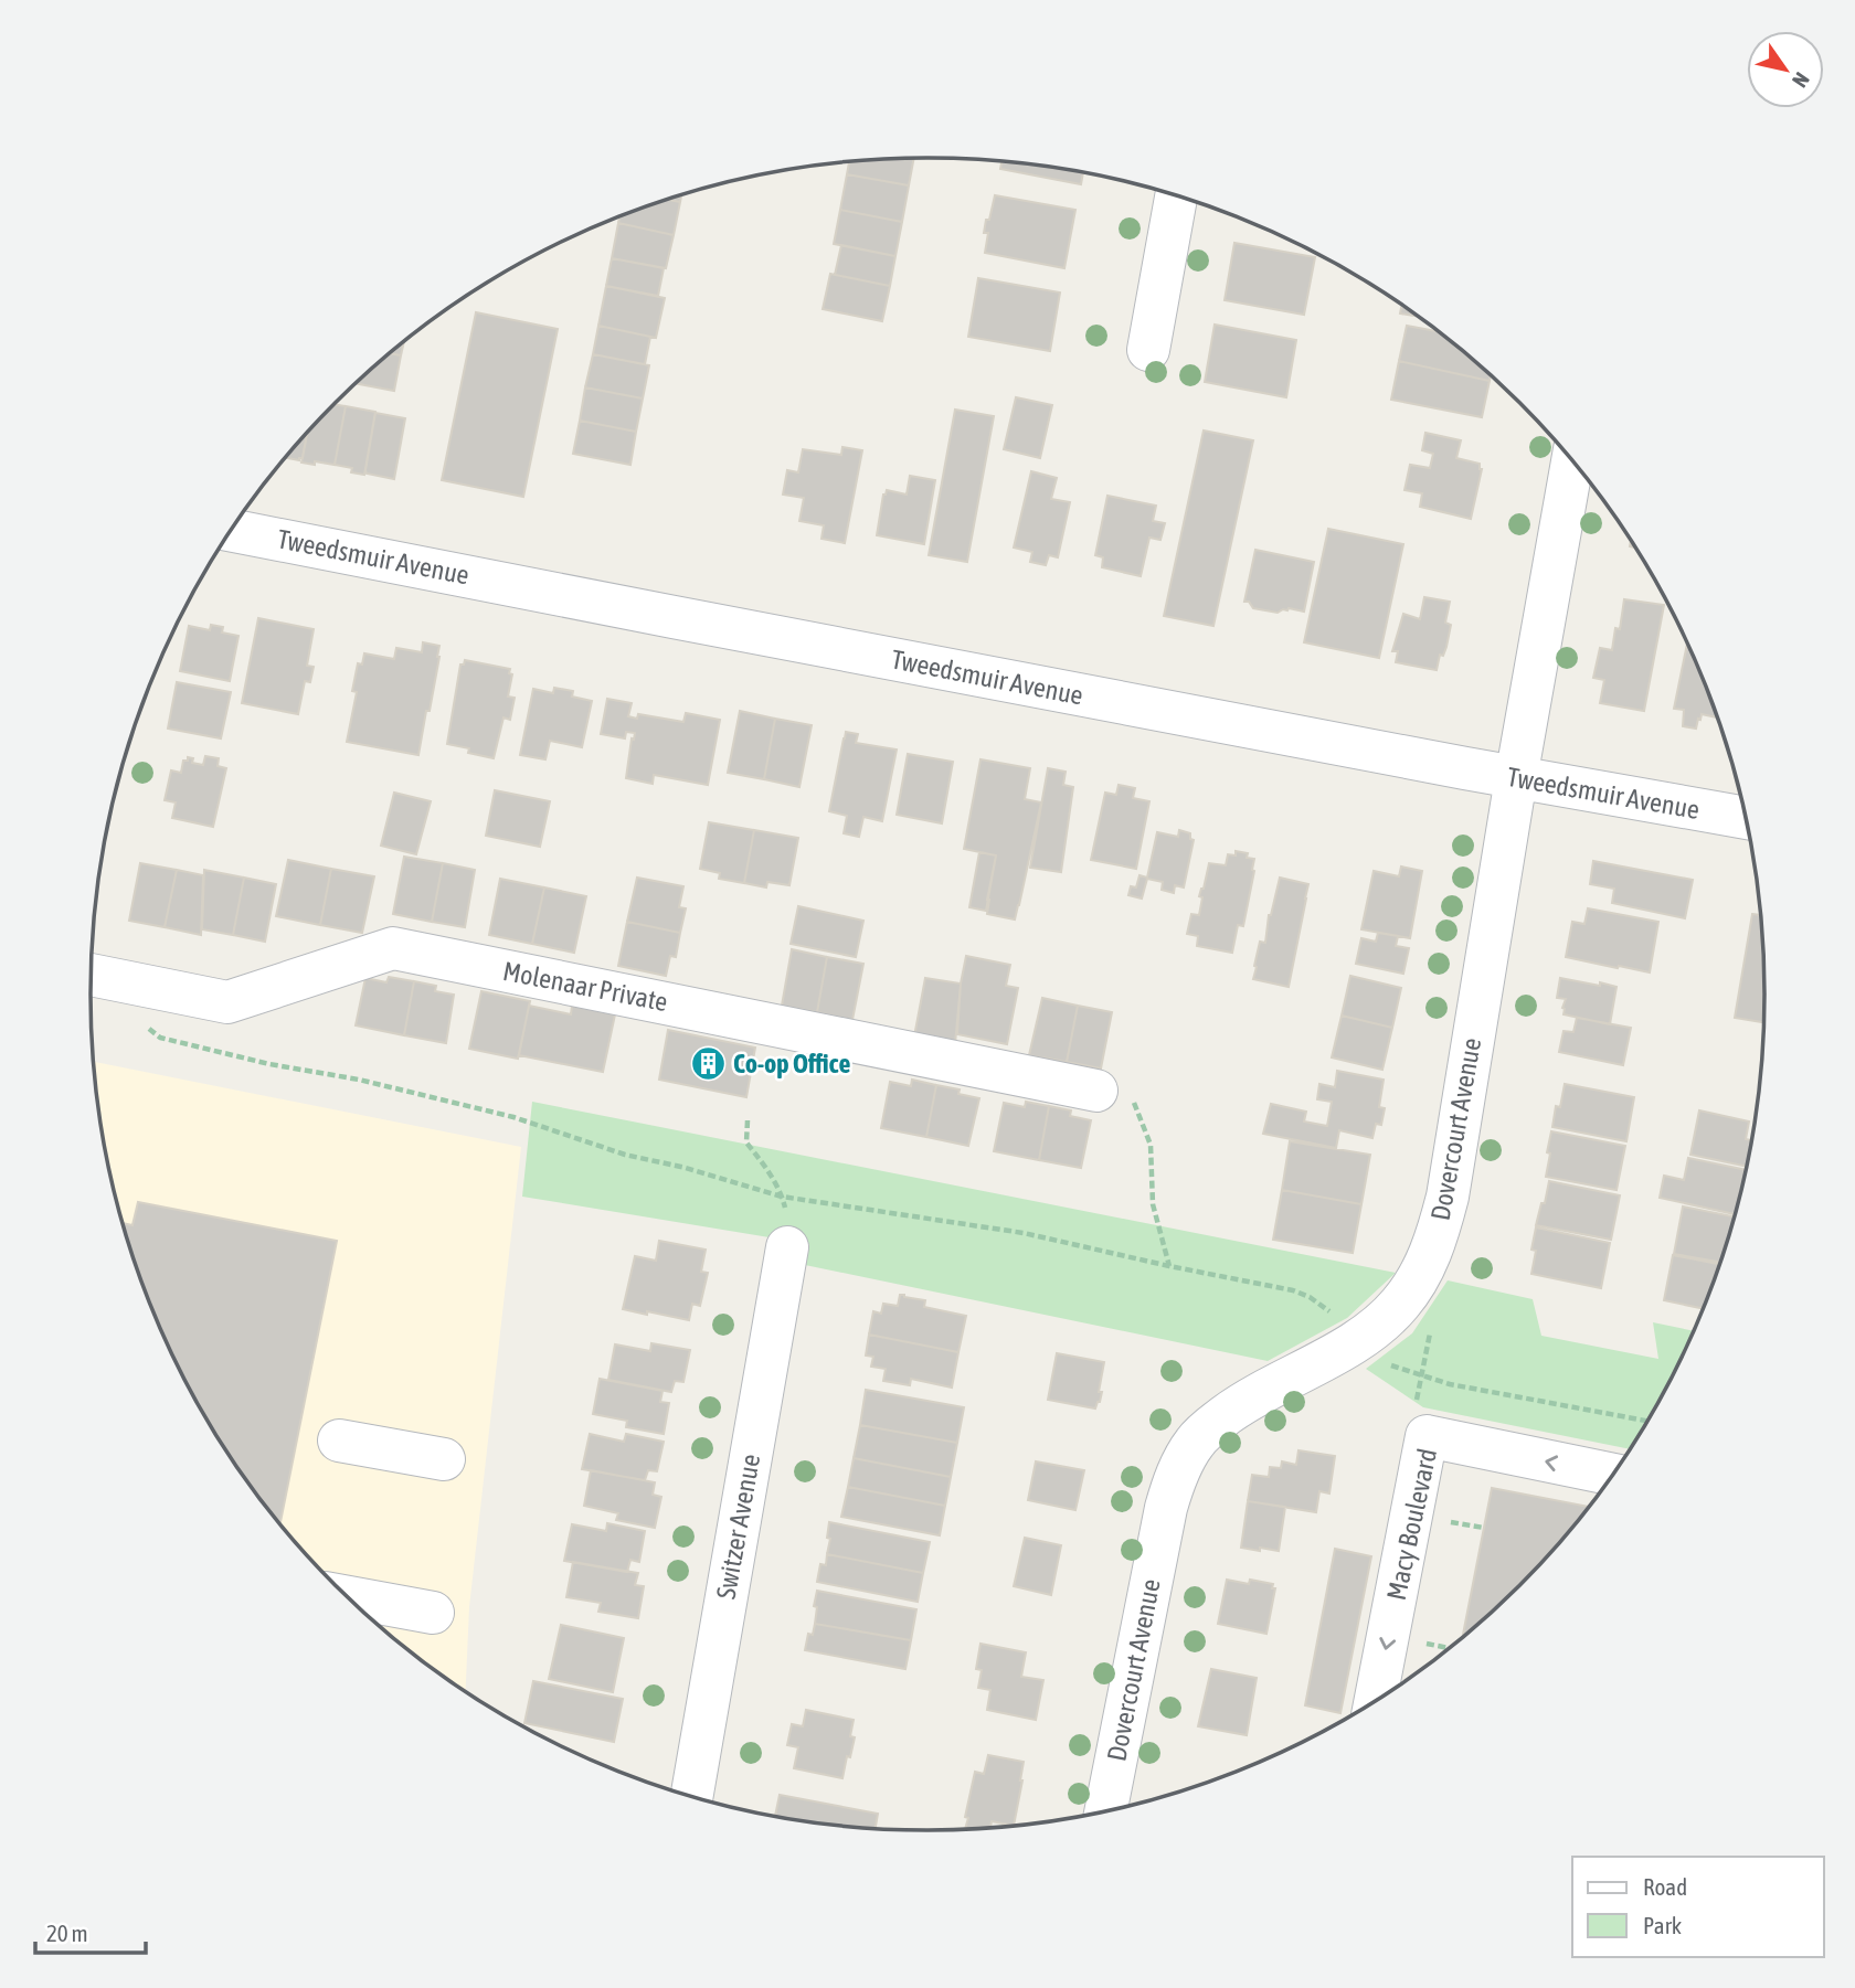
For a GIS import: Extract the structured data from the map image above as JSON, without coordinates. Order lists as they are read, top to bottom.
{
  "streets": {
    "street": [
      "Tweedsmuir Avenue",
      "Molenaar Private",
      "Dovercourt Avenue",
      "Macy Boulevard",
      "Switzer Avenue"
    ]
  },
  "crossings": [
    ["Tweedsmuir Avenue", "Dovercourt Avenue"]
  ],
  "places": {
    "building": ["Co-op Office"]
  },
  "legend": ["Road", "Park"],
  "scale_bar": "20 m",
  "north": "bottom right"
}
